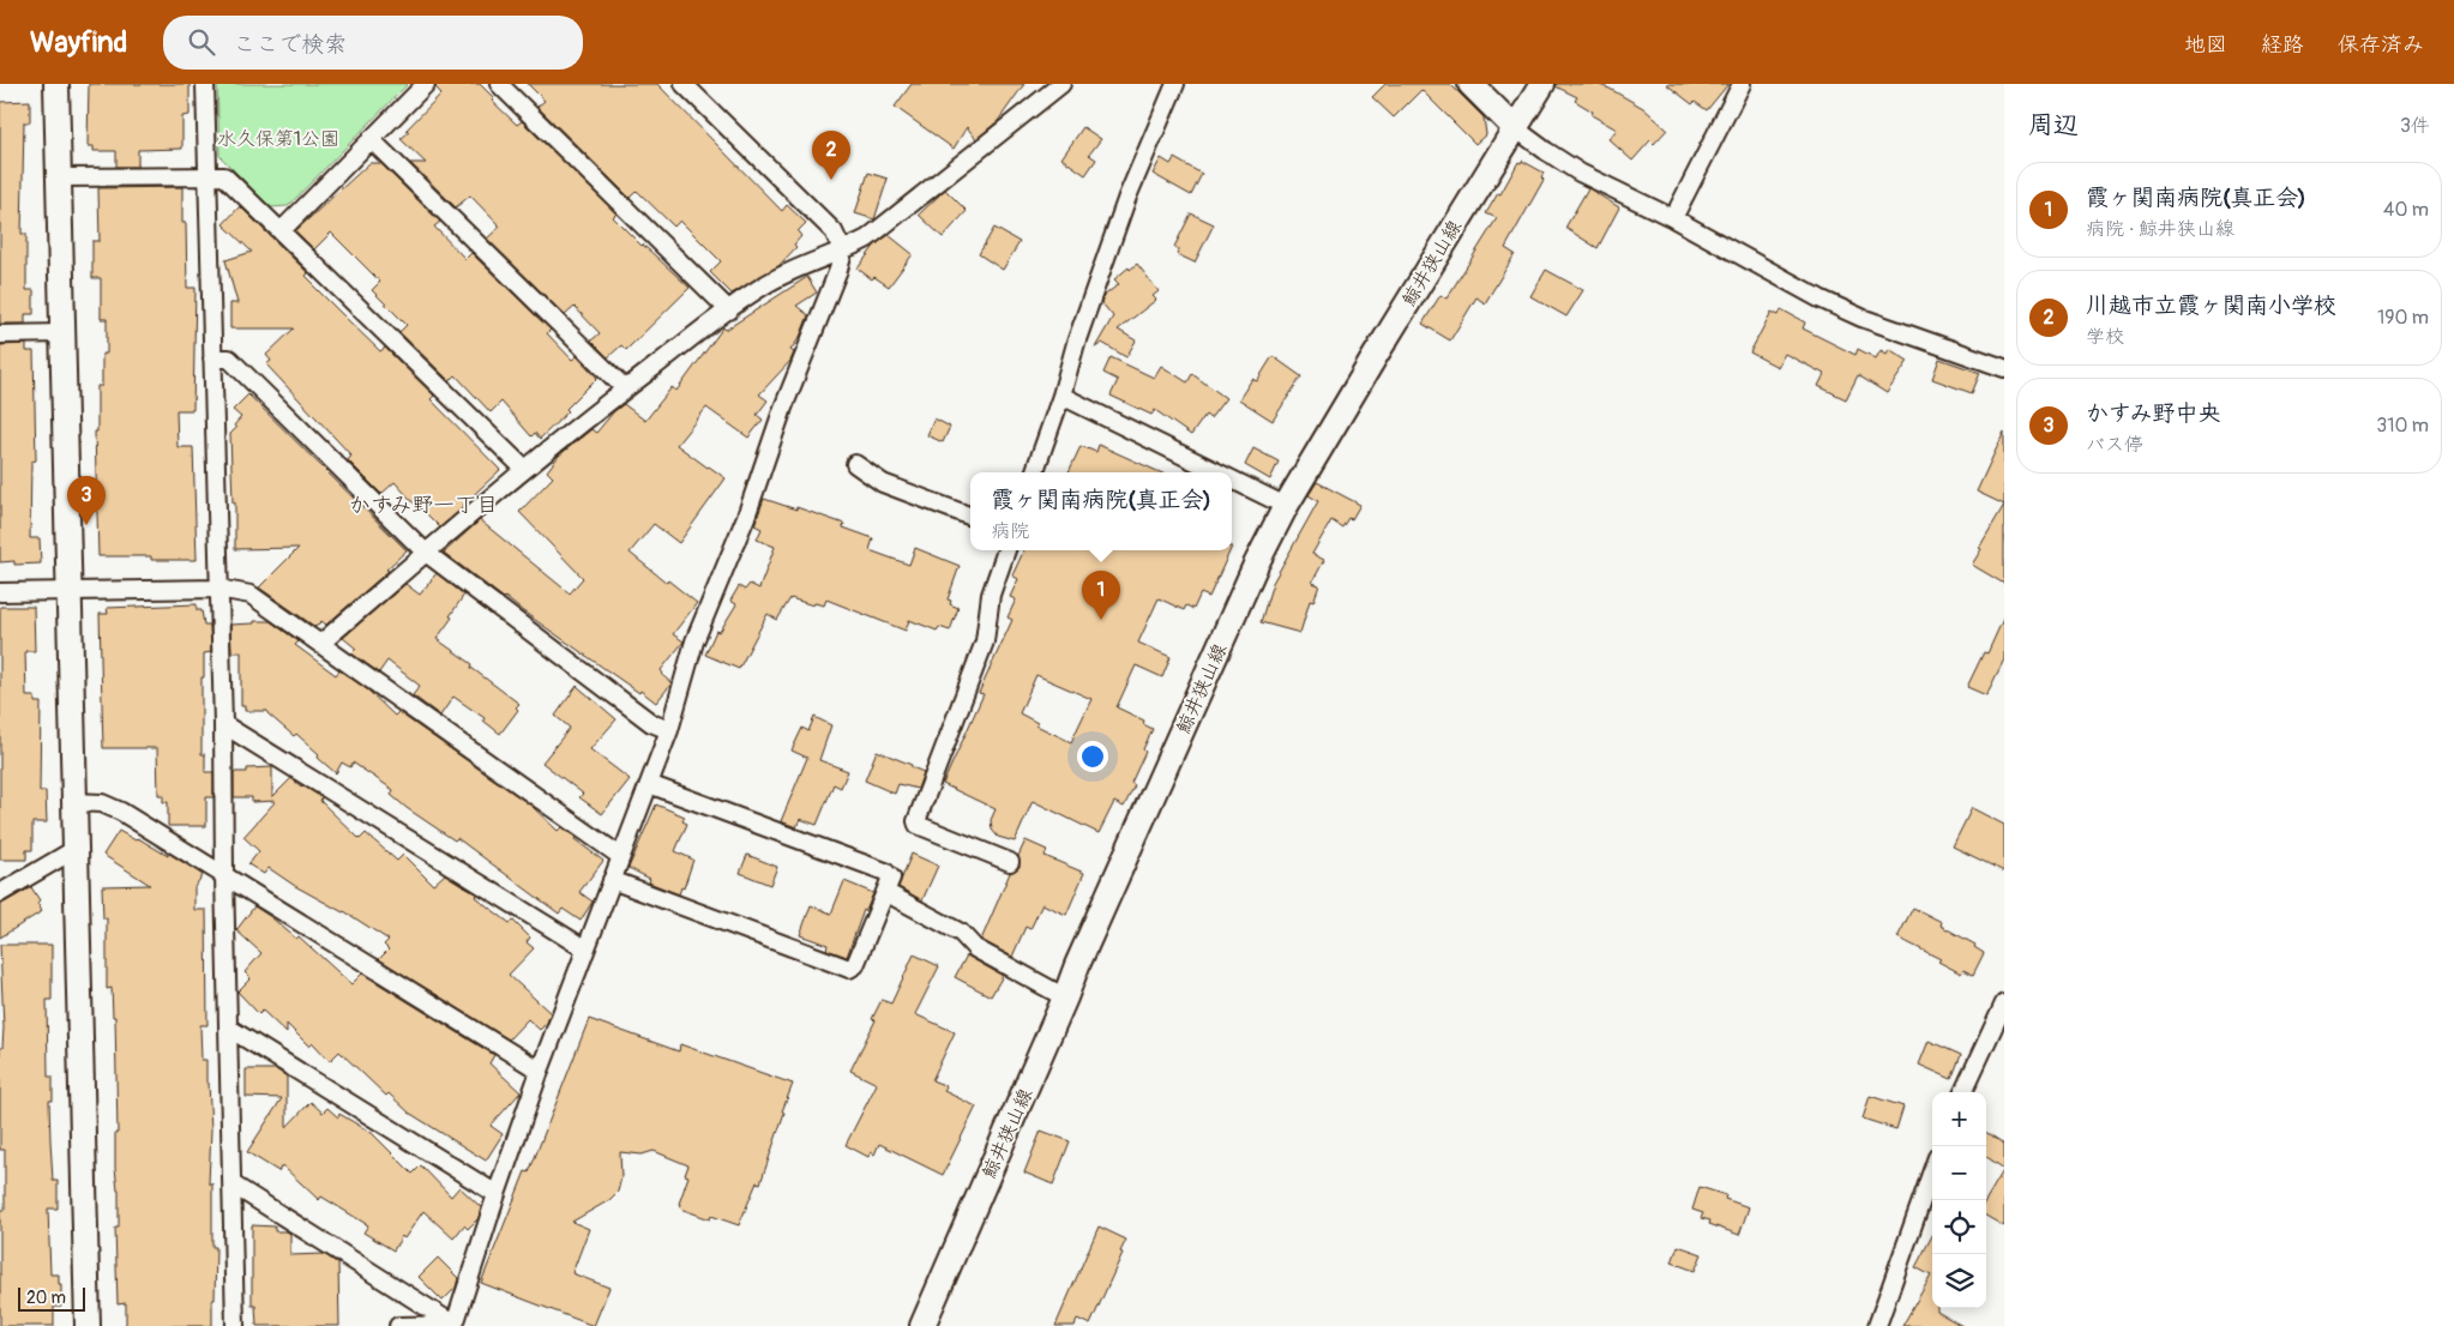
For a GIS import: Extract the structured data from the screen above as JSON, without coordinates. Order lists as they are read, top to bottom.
{
  "streets": {
    "main road": ["鯨井狭山線"]
  },
  "districts": ["かすみ野一丁目"],
  "parks": ["水久保第1公園"],
  "scale_bar": "20 m",
  "page": {
    "header": "Wayfind",
    "search": "ここで検索",
    "nav": ["地図", "経路", "保存済み"],
    "heading": ["周辺", "3件"],
    "pins": ["2", "3", "1"],
    "list": [
      {
        "mark": "1",
        "name": "霞ヶ関南病院(真正会)",
        "note": "病院 · 鯨井狭山線",
        "value": "40 m"
      },
      {
        "mark": "2",
        "name": "川越市立霞ヶ関南小学校",
        "note": "学校",
        "value": "190 m"
      },
      {
        "mark": "3",
        "name": "かすみ野中央",
        "note": "バス停",
        "value": "310 m"
      }
    ],
    "popup": ["霞ヶ関南病院(真正会)", "病院"],
    "map_buttons": ["+", "−"],
    "scale": "20 m"
  }
}
